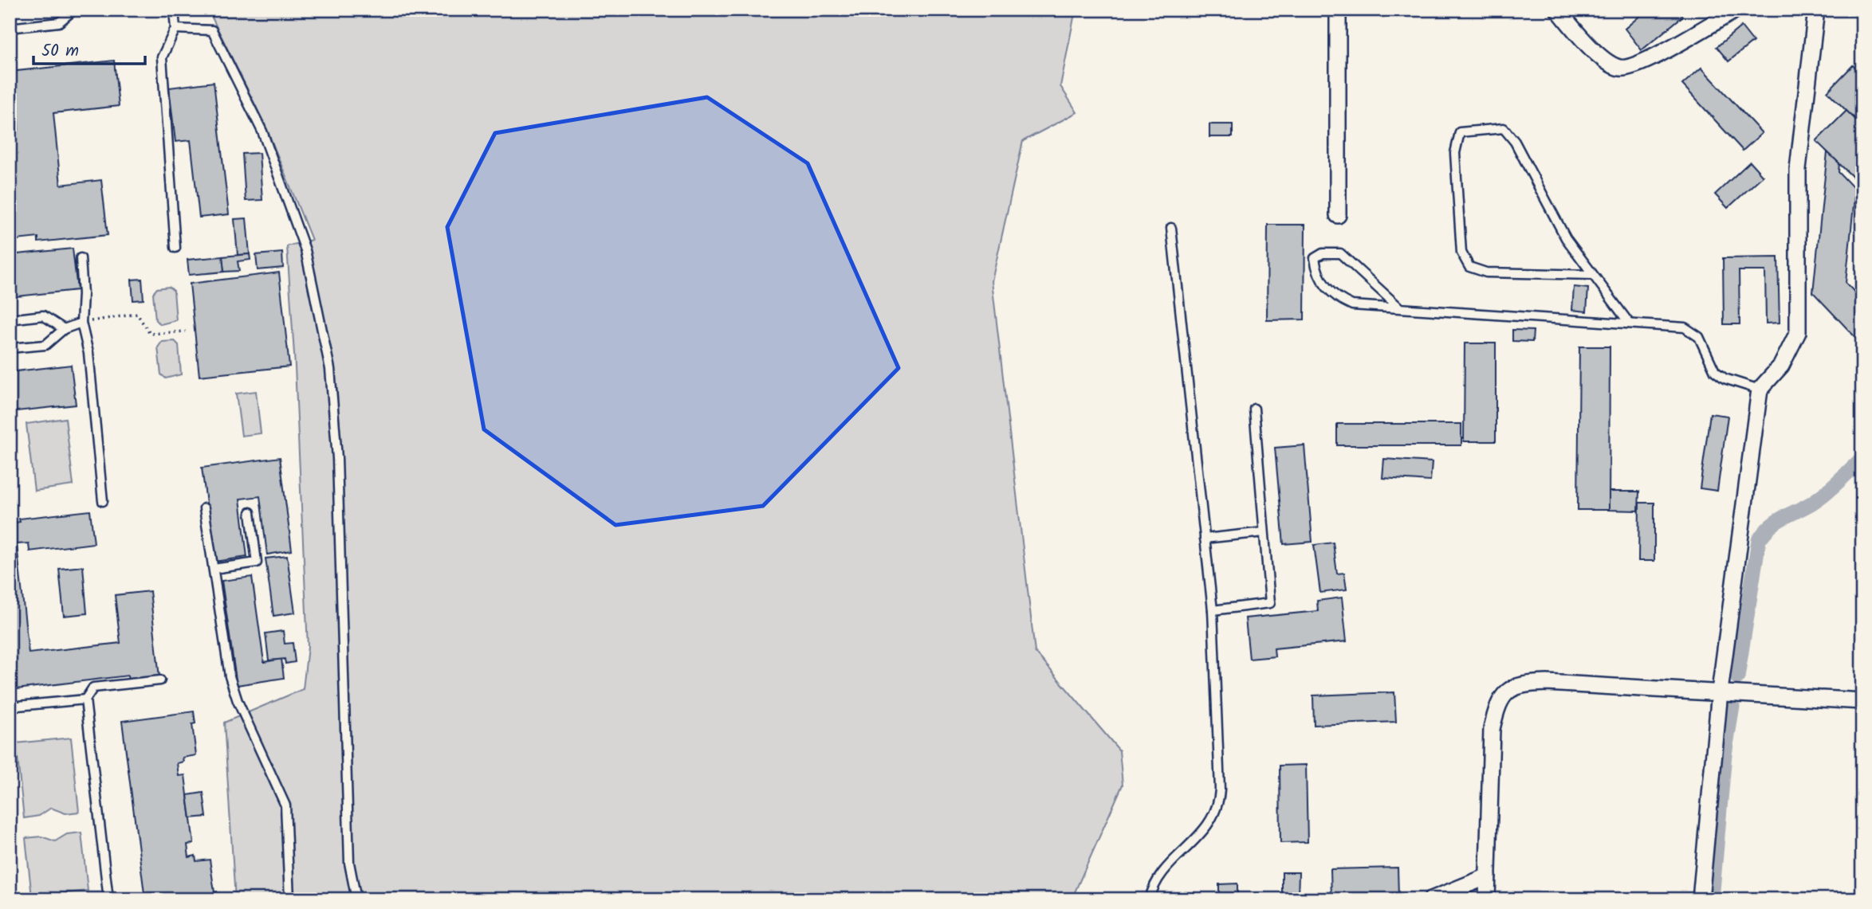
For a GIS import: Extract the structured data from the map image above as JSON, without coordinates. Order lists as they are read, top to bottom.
{
  "scale_bar": "50 m"
}
